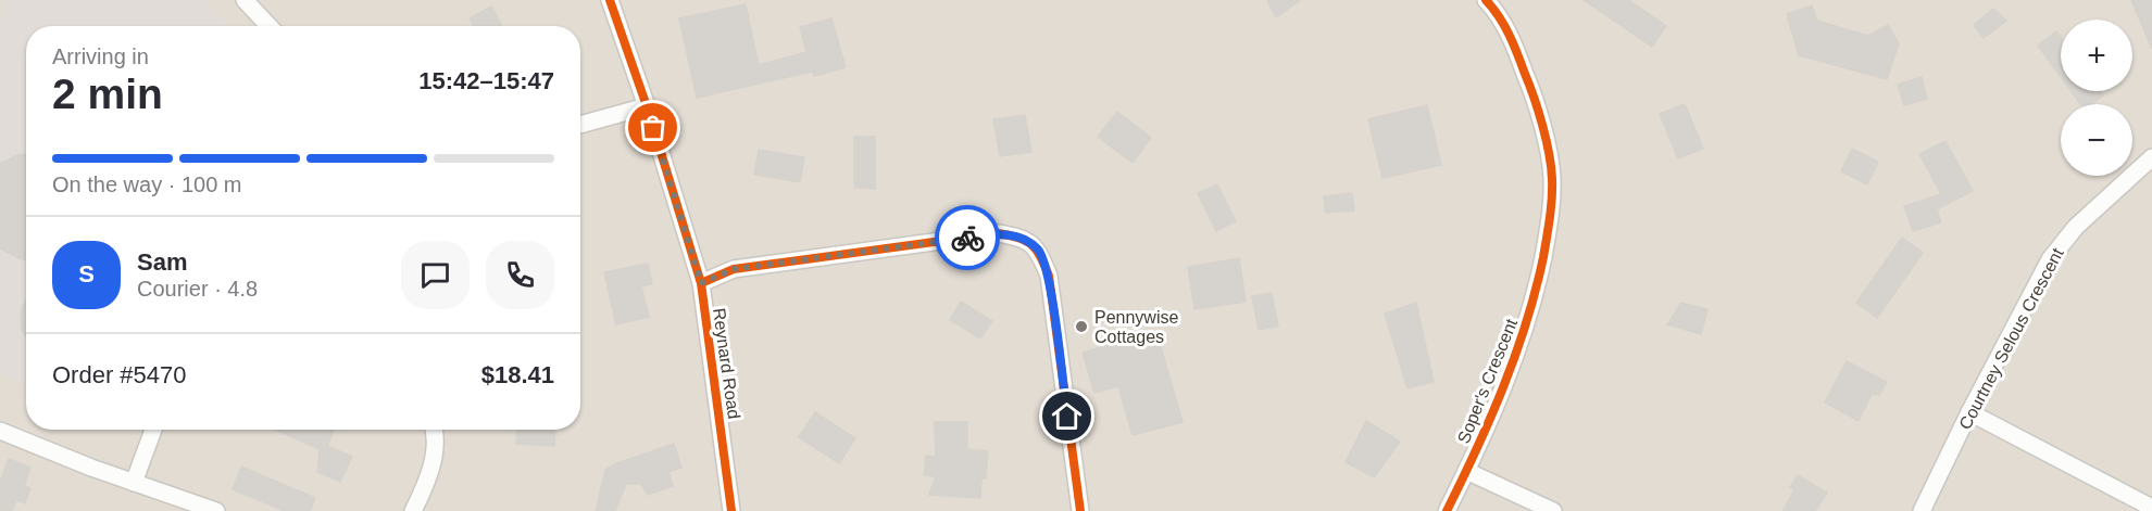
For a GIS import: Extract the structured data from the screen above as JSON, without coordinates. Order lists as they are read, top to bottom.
{
  "streets": {
    "street": ["Courtney Selous Crescent", "Reynard Road", "Soper's Crescent"]
  },
  "places": ["Pennywise Cottages"],
  "page": {
    "map_buttons": ["+", "−"],
    "heading": ["2 min", "Arriving in", "15:42–15:47"],
    "panel": [
      "Sam",
      "Courier · 4.8",
      "Order #5470",
      "$18.41"
    ],
    "bar": "On the way · 100 m",
    "round": "S"
  }
}
